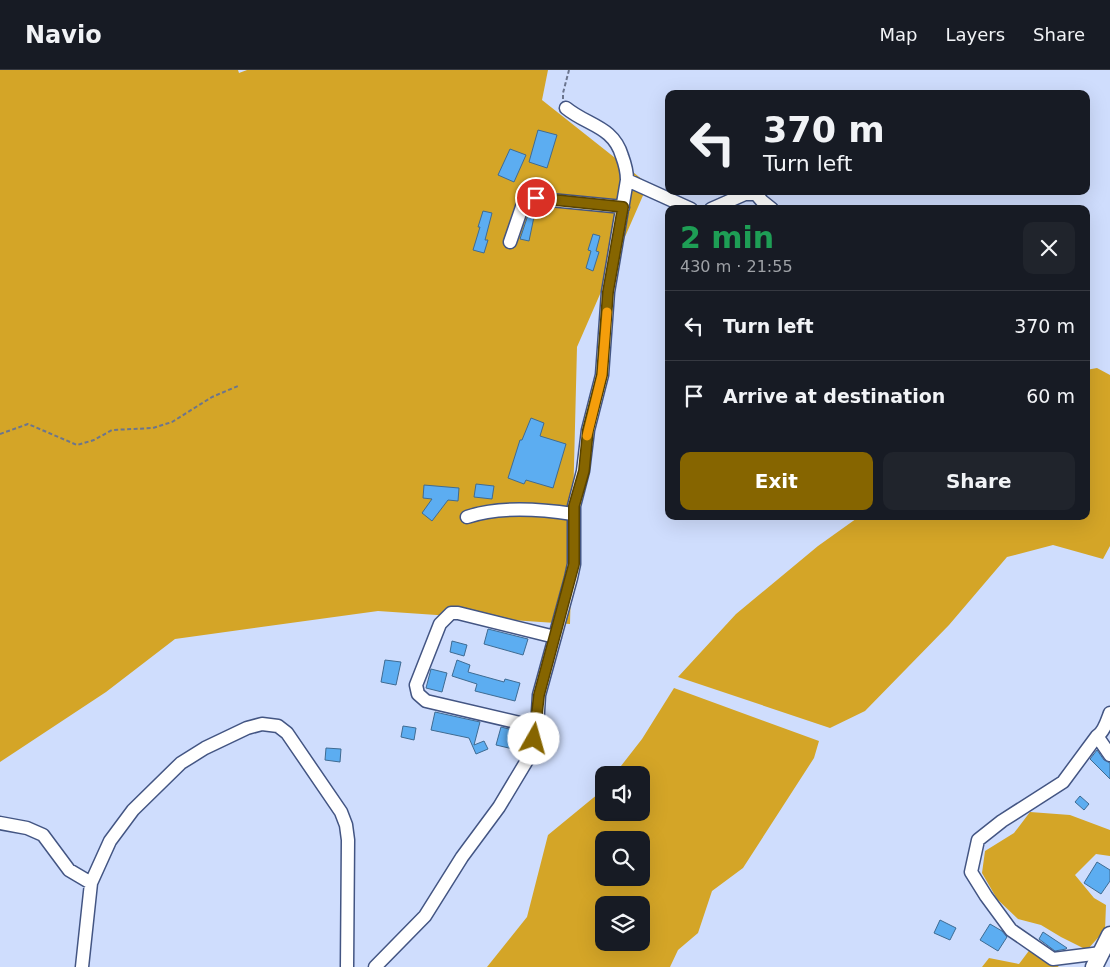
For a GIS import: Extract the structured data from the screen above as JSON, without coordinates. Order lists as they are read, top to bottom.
{
  "page": {
    "header": "Navio",
    "nav": ["Map", "Layers", "Share"],
    "turn": ["370 m", "Turn left"],
    "heading": ["2 min", "430 m · 21:55"],
    "list": [
      {
        "name": "Turn left",
        "value": "370 m"
      },
      {
        "name": "Arrive at destination",
        "value": "60 m"
      }
    ],
    "buttons": ["Exit", "Share"]
  }
}
